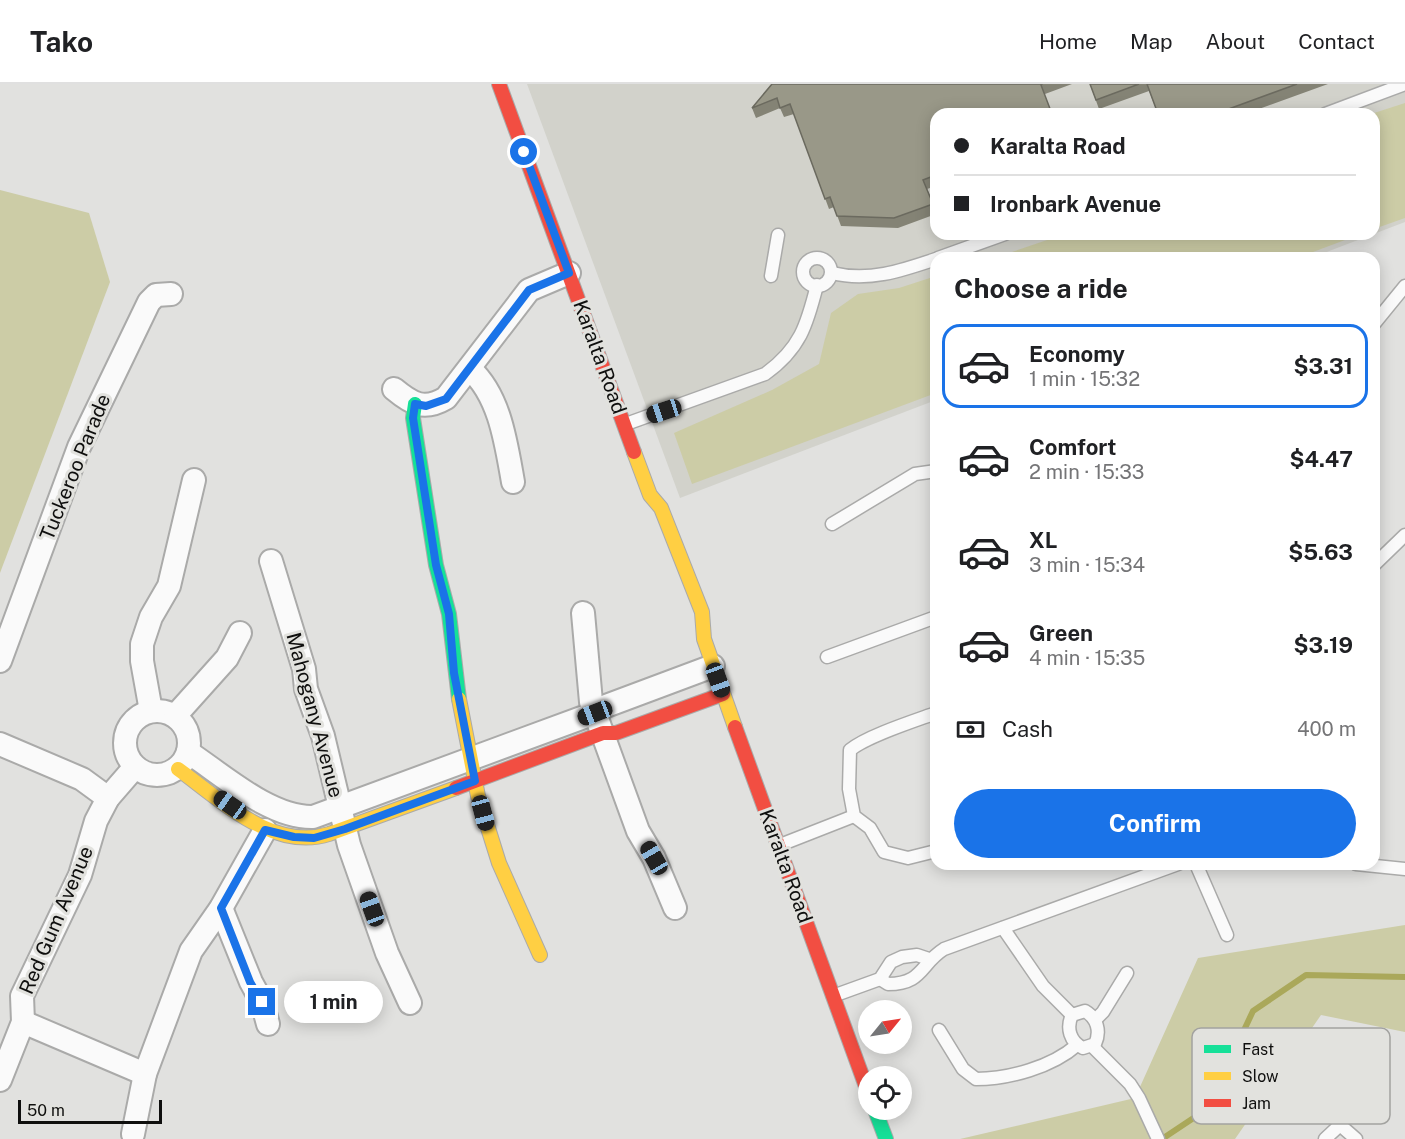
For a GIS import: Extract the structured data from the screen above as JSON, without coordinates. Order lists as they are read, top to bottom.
{
  "streets": {
    "street": [
      "Karalta Road",
      "Tuckeroo Parade",
      "Mahogany Avenue",
      "Red Gum Avenue"
    ]
  },
  "legend": ["Fast", "Slow", "Jam"],
  "scale_bar": "50 m",
  "north": "top right",
  "page": {
    "header": "Tako",
    "nav": [
      "Home",
      "Map",
      "About",
      "Contact"
    ],
    "banner": ["Karalta Road", "Ironbark Avenue"],
    "heading": "Choose a ride",
    "list": [
      {
        "name": "Economy",
        "note": "1 min · 15:32",
        "value": "$3.31"
      },
      {
        "name": "Comfort",
        "note": "2 min · 15:33",
        "value": "$4.47"
      },
      {
        "name": "XL",
        "note": "3 min · 15:34",
        "value": "$5.63"
      },
      {
        "name": "Green",
        "note": "4 min · 15:35",
        "value": "$3.19"
      }
    ],
    "pay": ["Cash", "400 m"],
    "buttons": "Confirm",
    "bubble": "1 min",
    "scale": "50 m"
  }
}
